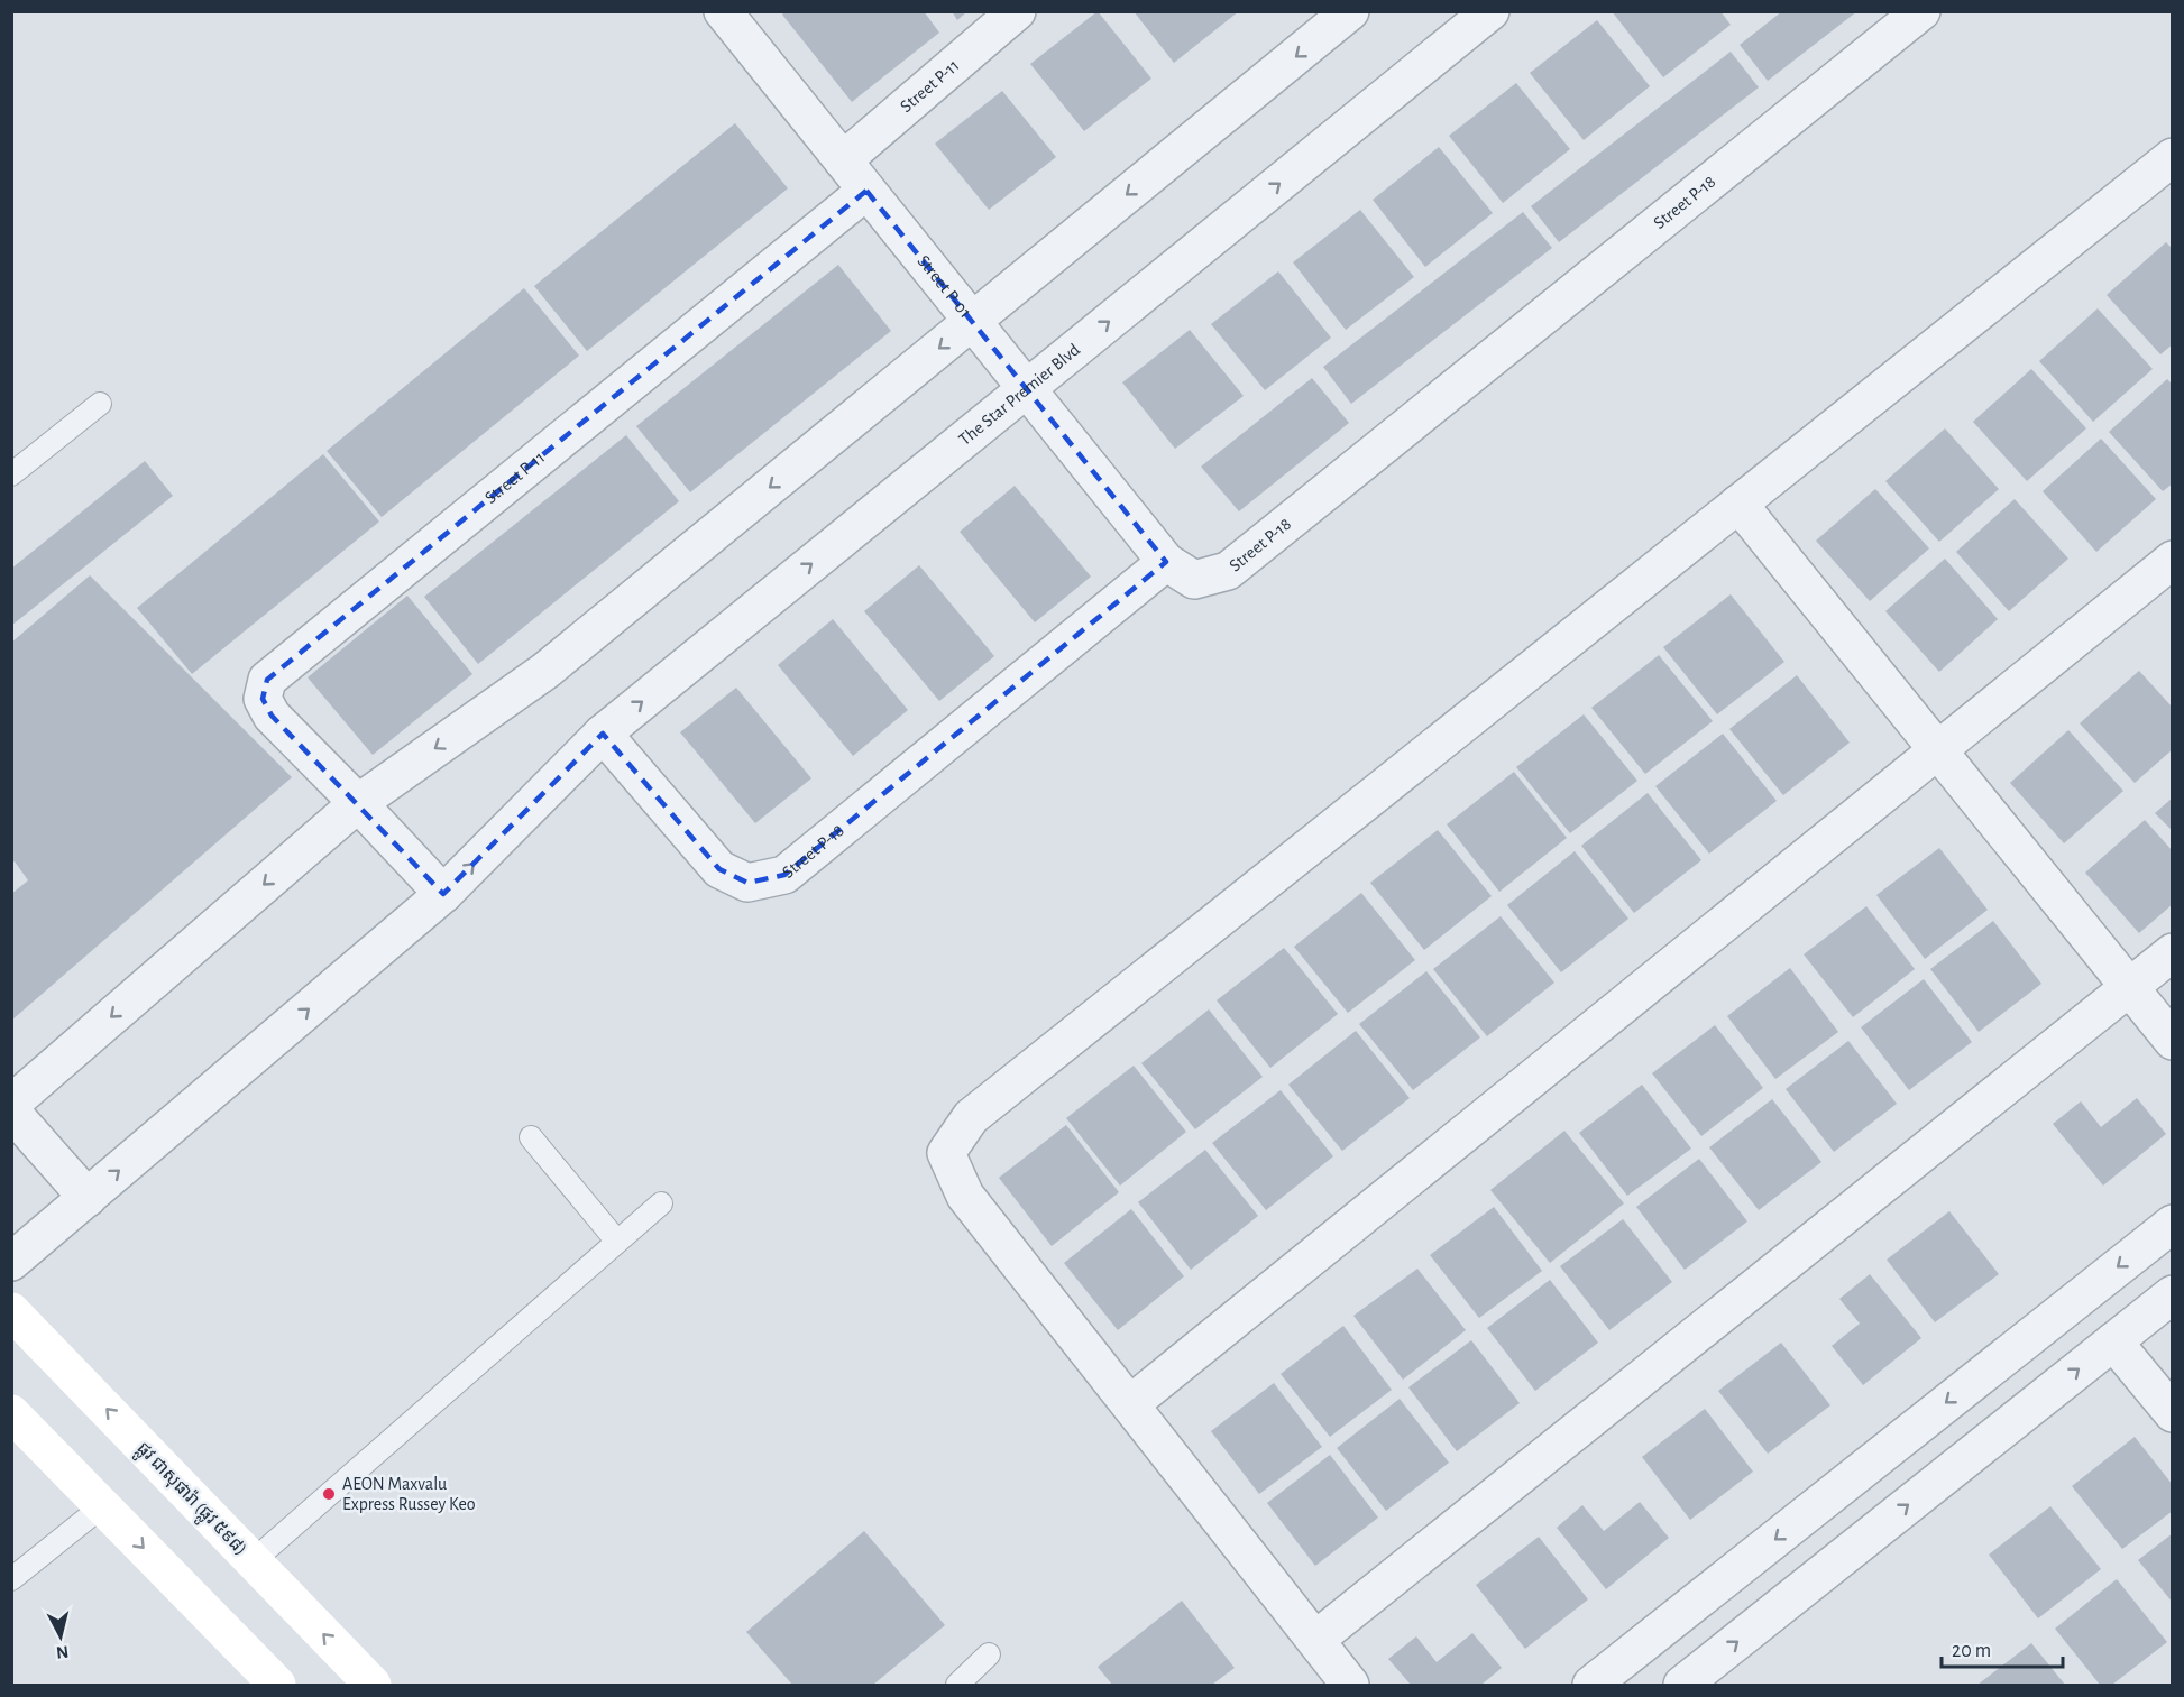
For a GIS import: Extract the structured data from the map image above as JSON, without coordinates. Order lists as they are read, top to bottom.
{
  "streets": {
    "main road": ["ផ្លូវ ជាសុផារ៉ា (ផ្លូវ ៥៩៨)"],
    "street": [
      "Street P-11",
      "Street P-18",
      "Street P-01",
      "The Star Premier Blvd"
    ]
  },
  "crossings": [
    ["Street P-11", "Street P-01"],
    ["Street P-11", "The Star Premier Blvd"],
    ["Street P-18", "Street P-01"],
    ["Street P-18", "The Star Premier Blvd"],
    ["Street P-01", "The Star Premier Blvd"]
  ],
  "places": ["AEON Maxvalu Express Russey Keo"],
  "scale_bar": "20 m",
  "north": "bottom"
}
